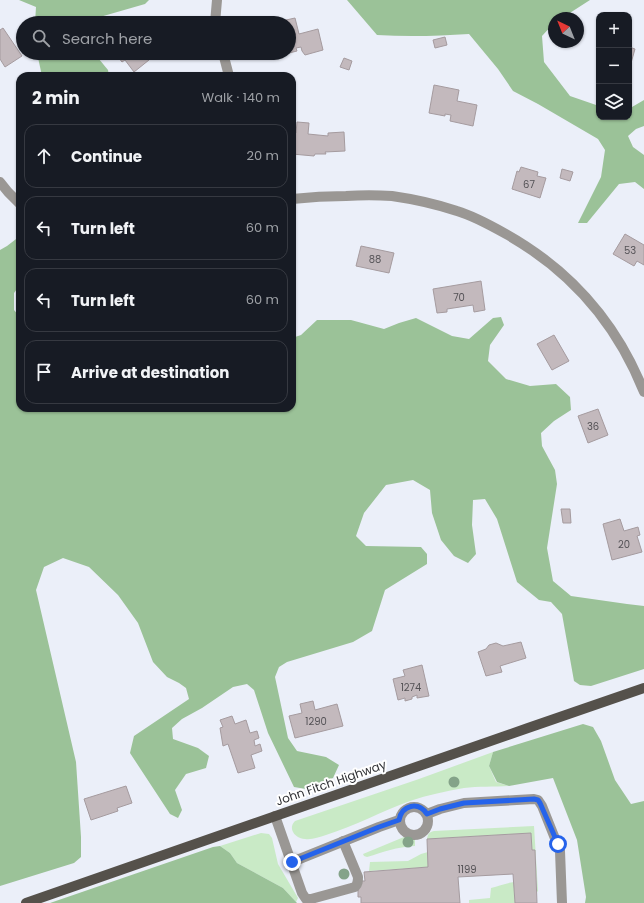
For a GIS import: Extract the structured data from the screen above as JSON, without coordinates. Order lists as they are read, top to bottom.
{
  "streets": {
    "main road": ["John Fitch Highway"]
  },
  "house_numbers": [
    "67",
    "53",
    "88",
    "70",
    "36",
    "20",
    "1274",
    "1290",
    "1199"
  ],
  "north": "top left",
  "page": {
    "map_buttons": ["+", "−"],
    "search": "Search here",
    "heading": ["2 min", "Walk · 140 m"],
    "list": [
      ["Continue", "20 m"],
      ["Turn left", "60 m"],
      ["Turn left", "60 m"],
      "Arrive at destination"
    ]
  }
}
